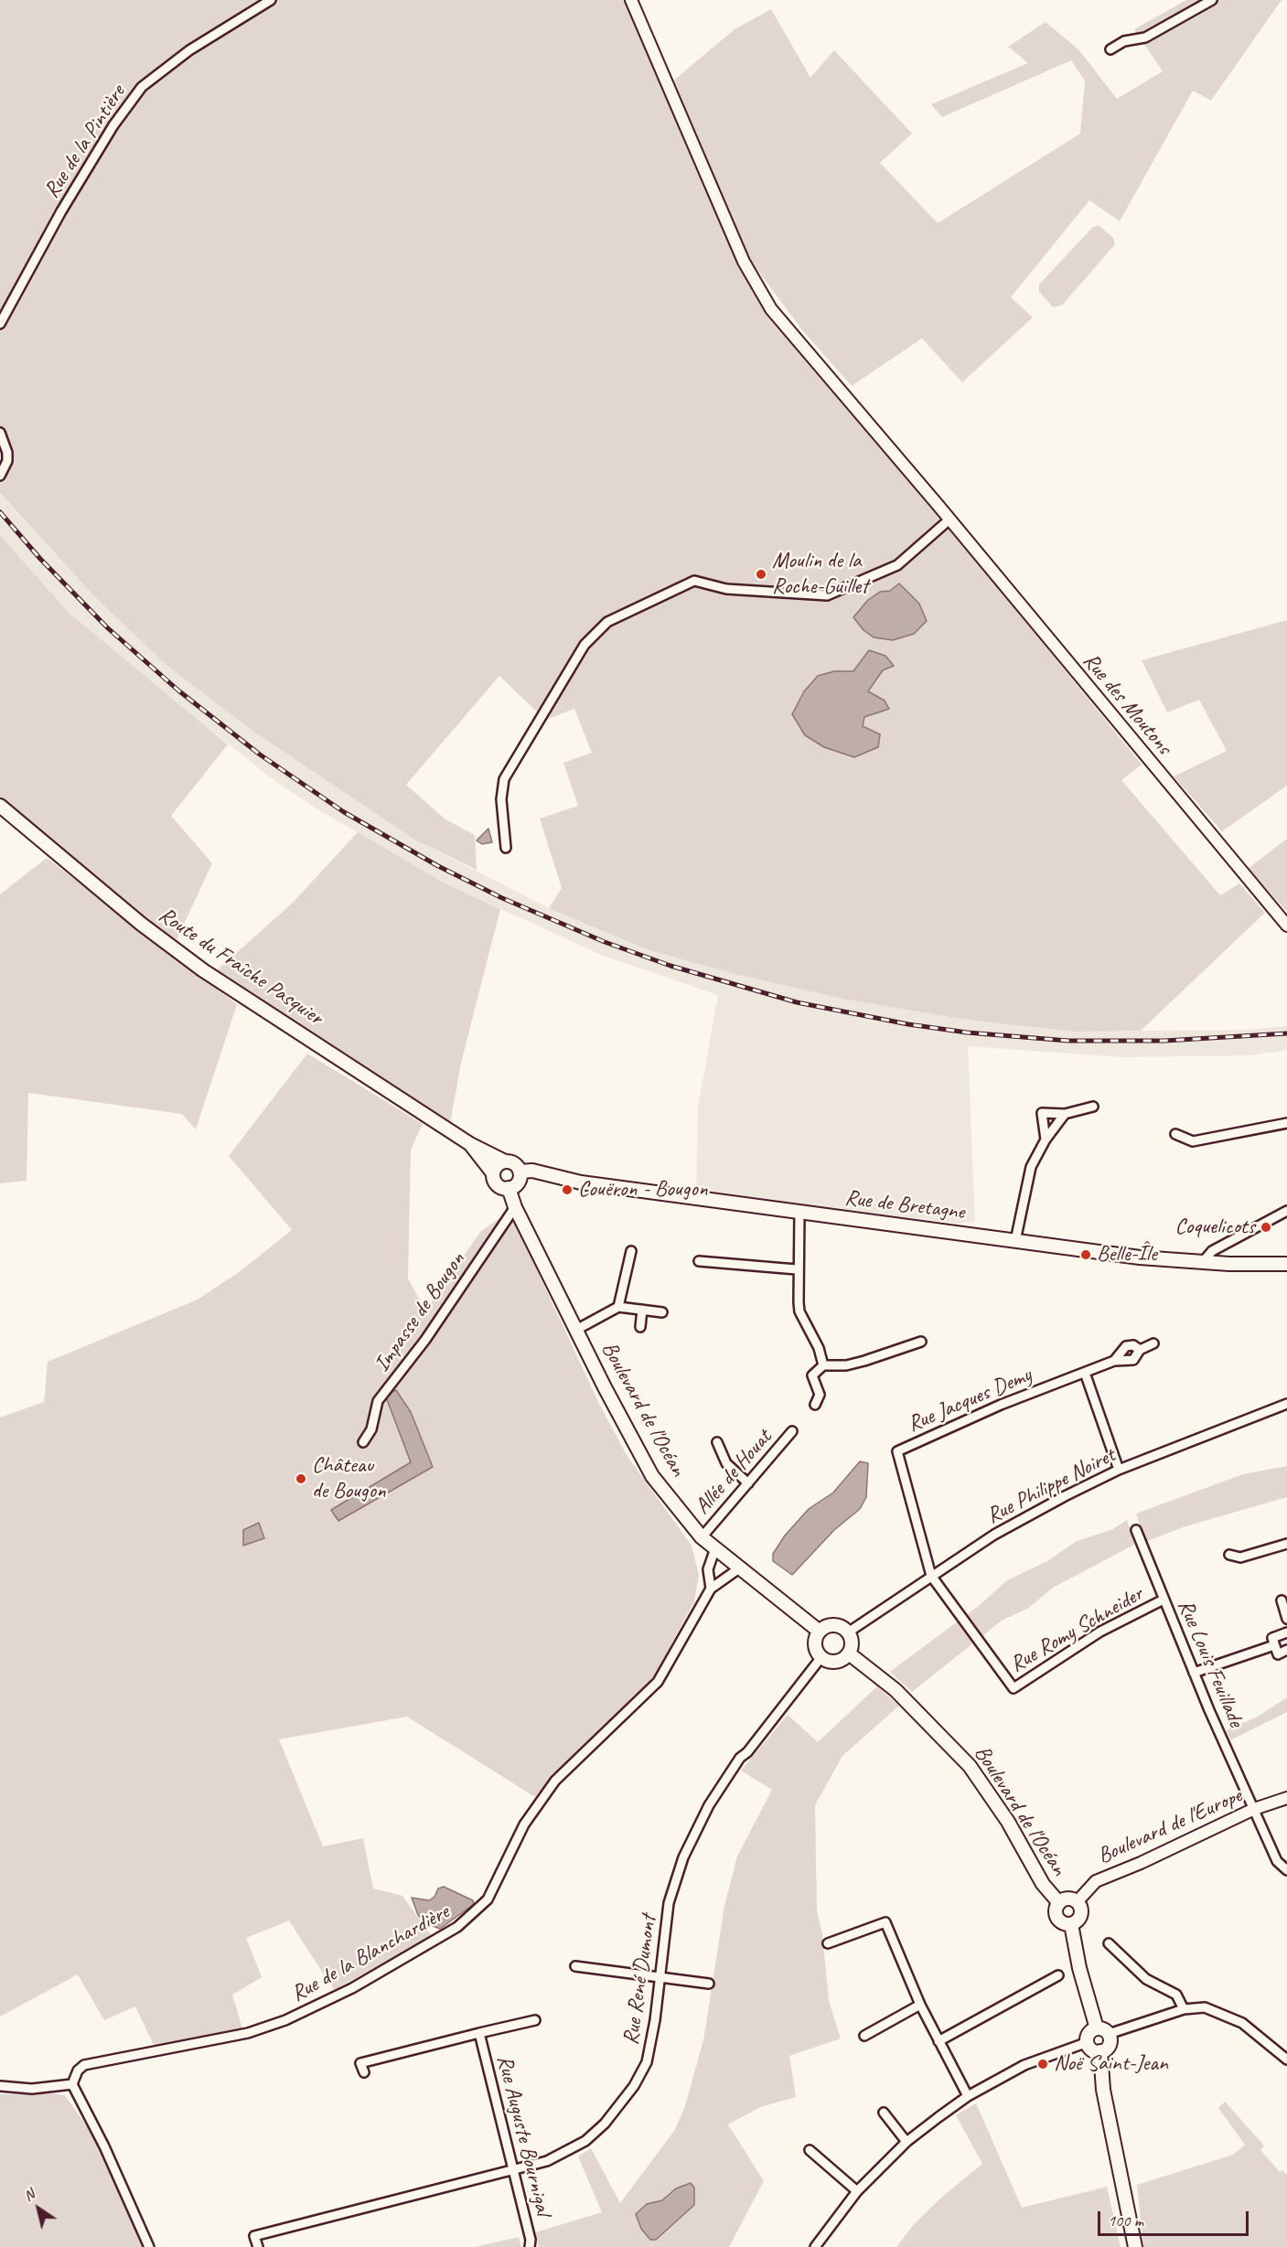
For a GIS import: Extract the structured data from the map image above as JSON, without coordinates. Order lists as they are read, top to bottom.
{
  "streets": {
    "main road": ["Route du Fraîche Pasquier", "Rue de Bretagne", "Boulevard de l'Océan"],
    "street": [
      "Rue de la Pintière",
      "Rue des Moutons",
      "Impasse de Bougon",
      "Rue Jacques Demy",
      "Allée de Houat",
      "Rue Philippe Noiret",
      "Rue Romy Schneider",
      "Rue Louis Feuillade",
      "Boulevard de l'Europe",
      "Rue de la Blanchardière",
      "Rue René Dumont",
      "Rue Auguste Bournigal"
    ]
  },
  "crossings": [
    ["Route du Fraîche Pasquier", "Rue de Bretagne"],
    ["Route du Fraîche Pasquier", "Boulevard de l'Océan"],
    ["Rue de Bretagne", "Boulevard de l'Océan"],
    ["Impasse de Bougon", "Boulevard de l'Océan"],
    ["Rue Jacques Demy", "Rue Philippe Noiret"],
    ["Rue Jacques Demy", "Rue Romy Schneider"],
    ["Boulevard de l'Océan", "Allée de Houat"],
    ["Boulevard de l'Océan", "Rue Philippe Noiret"],
    ["Boulevard de l'Océan", "Boulevard de l'Europe"],
    ["Boulevard de l'Océan", "Rue de la Blanchardière"],
    ["Boulevard de l'Océan", "Rue René Dumont"],
    ["Rue Philippe Noiret", "Rue René Dumont"],
    ["Rue Romy Schneider", "Rue Louis Feuillade"],
    ["Rue Louis Feuillade", "Boulevard de l'Europe"],
    ["Rue René Dumont", "Rue Auguste Bournigal"]
  ],
  "places": [
    "Moulin de la Roche-Guillet",
    "Couëron - Bougon",
    "Coquelicots",
    "Belle-Île",
    "Château de Bougon",
    "Noë Saint-Jean"
  ],
  "scale_bar": "100 m",
  "north": "top left"
}
